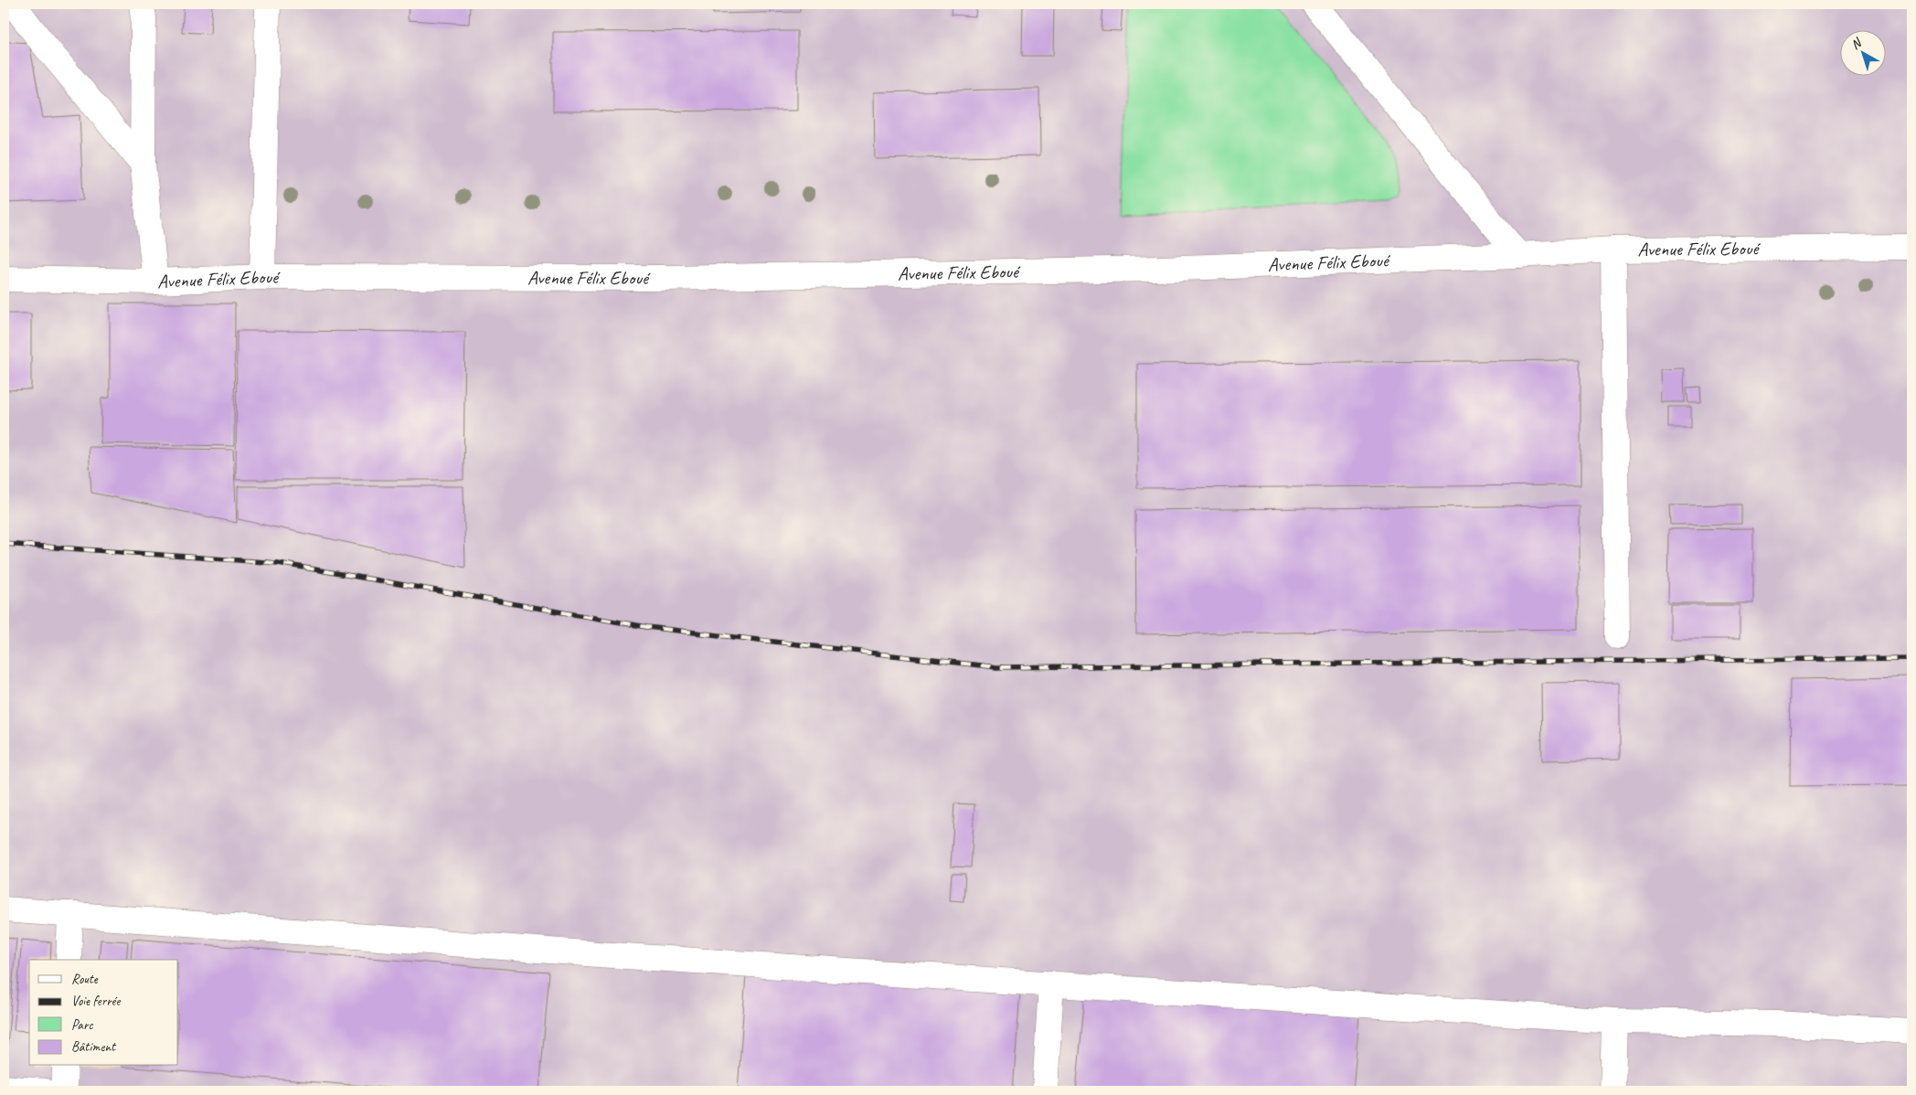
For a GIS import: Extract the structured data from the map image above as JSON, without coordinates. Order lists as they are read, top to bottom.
{
  "streets": {
    "street": ["Avenue Félix Eboué"]
  },
  "legend": [
    "Route",
    "Voie ferrée",
    "Parc",
    "Bâtiment"
  ],
  "north": "top left"
}
